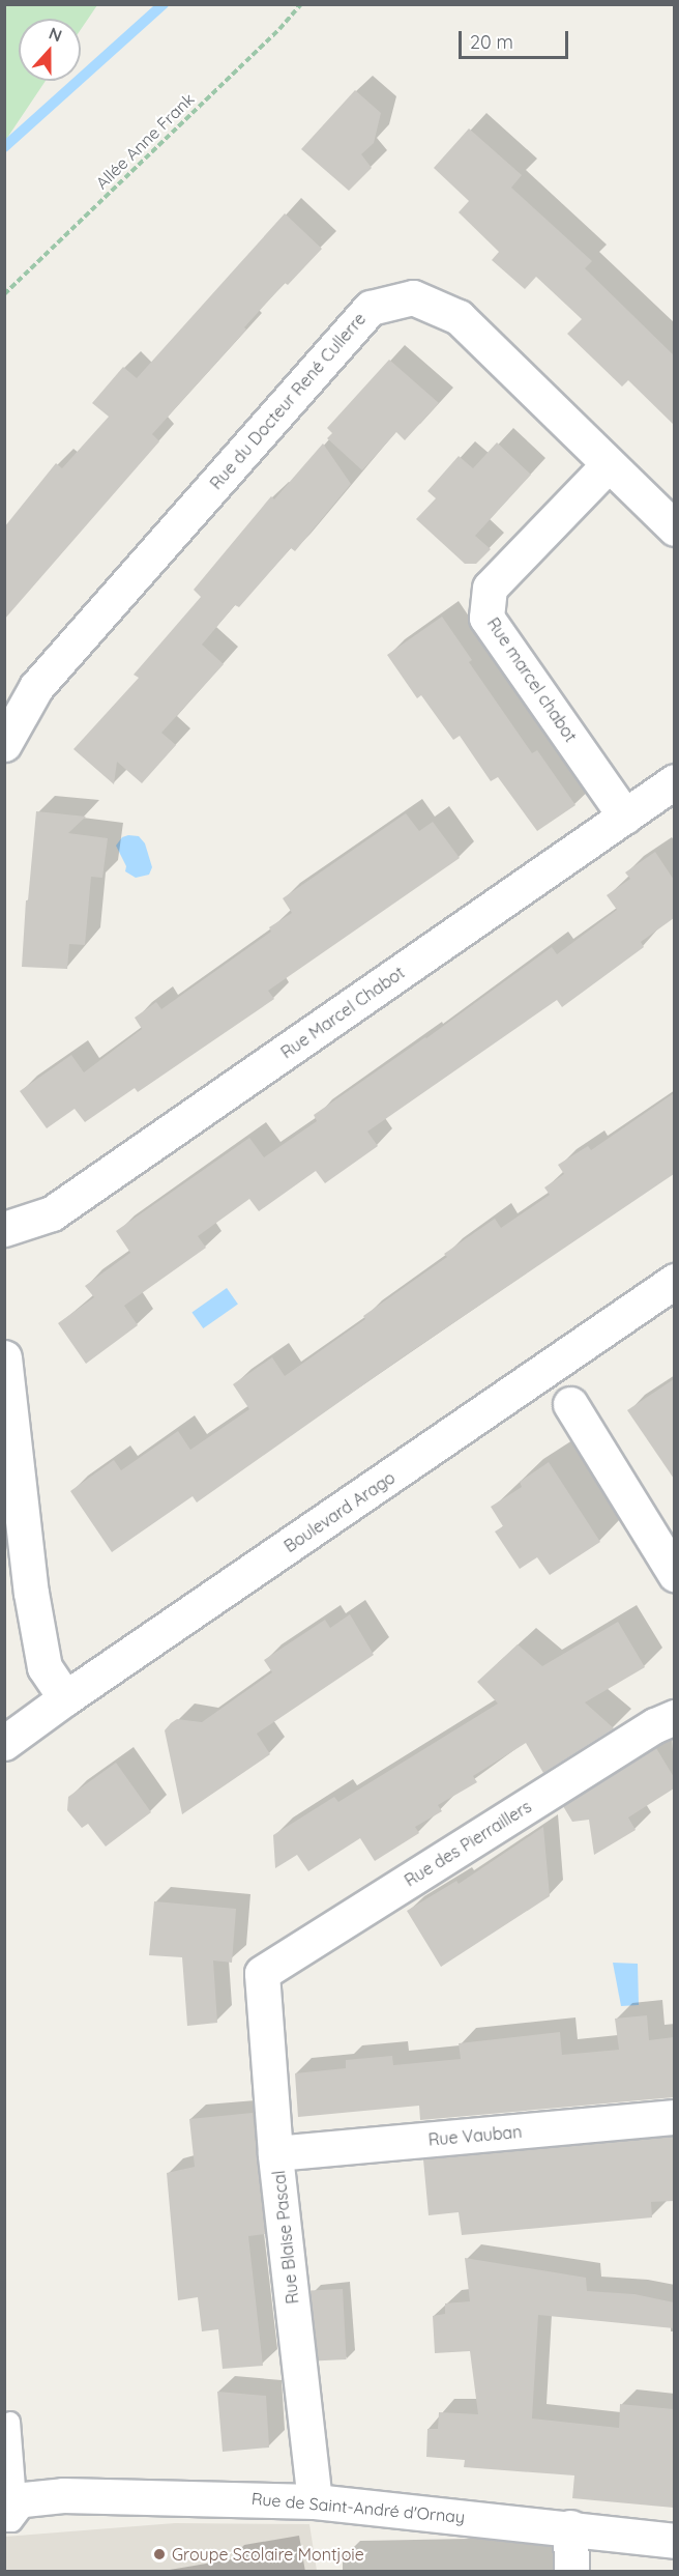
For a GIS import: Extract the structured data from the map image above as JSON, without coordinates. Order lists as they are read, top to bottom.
{
  "streets": {
    "street": [
      "Rue du Docteur René Cullerre",
      "Rue marcel chabot",
      "Rue Marcel Chabot",
      "Boulevard Arago",
      "Rue des Pierraillers",
      "Rue Vauban",
      "Rue Blaise Pascal",
      "Rue de Saint-André d'Ornay"
    ],
    "path": ["Allée Anne Frank"]
  },
  "crossings": [
    ["Rue du Docteur René Cullerre", "Rue marcel chabot"],
    ["Rue marcel chabot", "Rue Marcel Chabot"],
    ["Rue des Pierraillers", "Rue Blaise Pascal"],
    ["Rue Vauban", "Rue Blaise Pascal"],
    ["Rue Blaise Pascal", "Rue de Saint-André d'Ornay"]
  ],
  "places": ["Groupe Scolaire Montjoie"],
  "scale_bar": "20 m",
  "north": "top"
}
